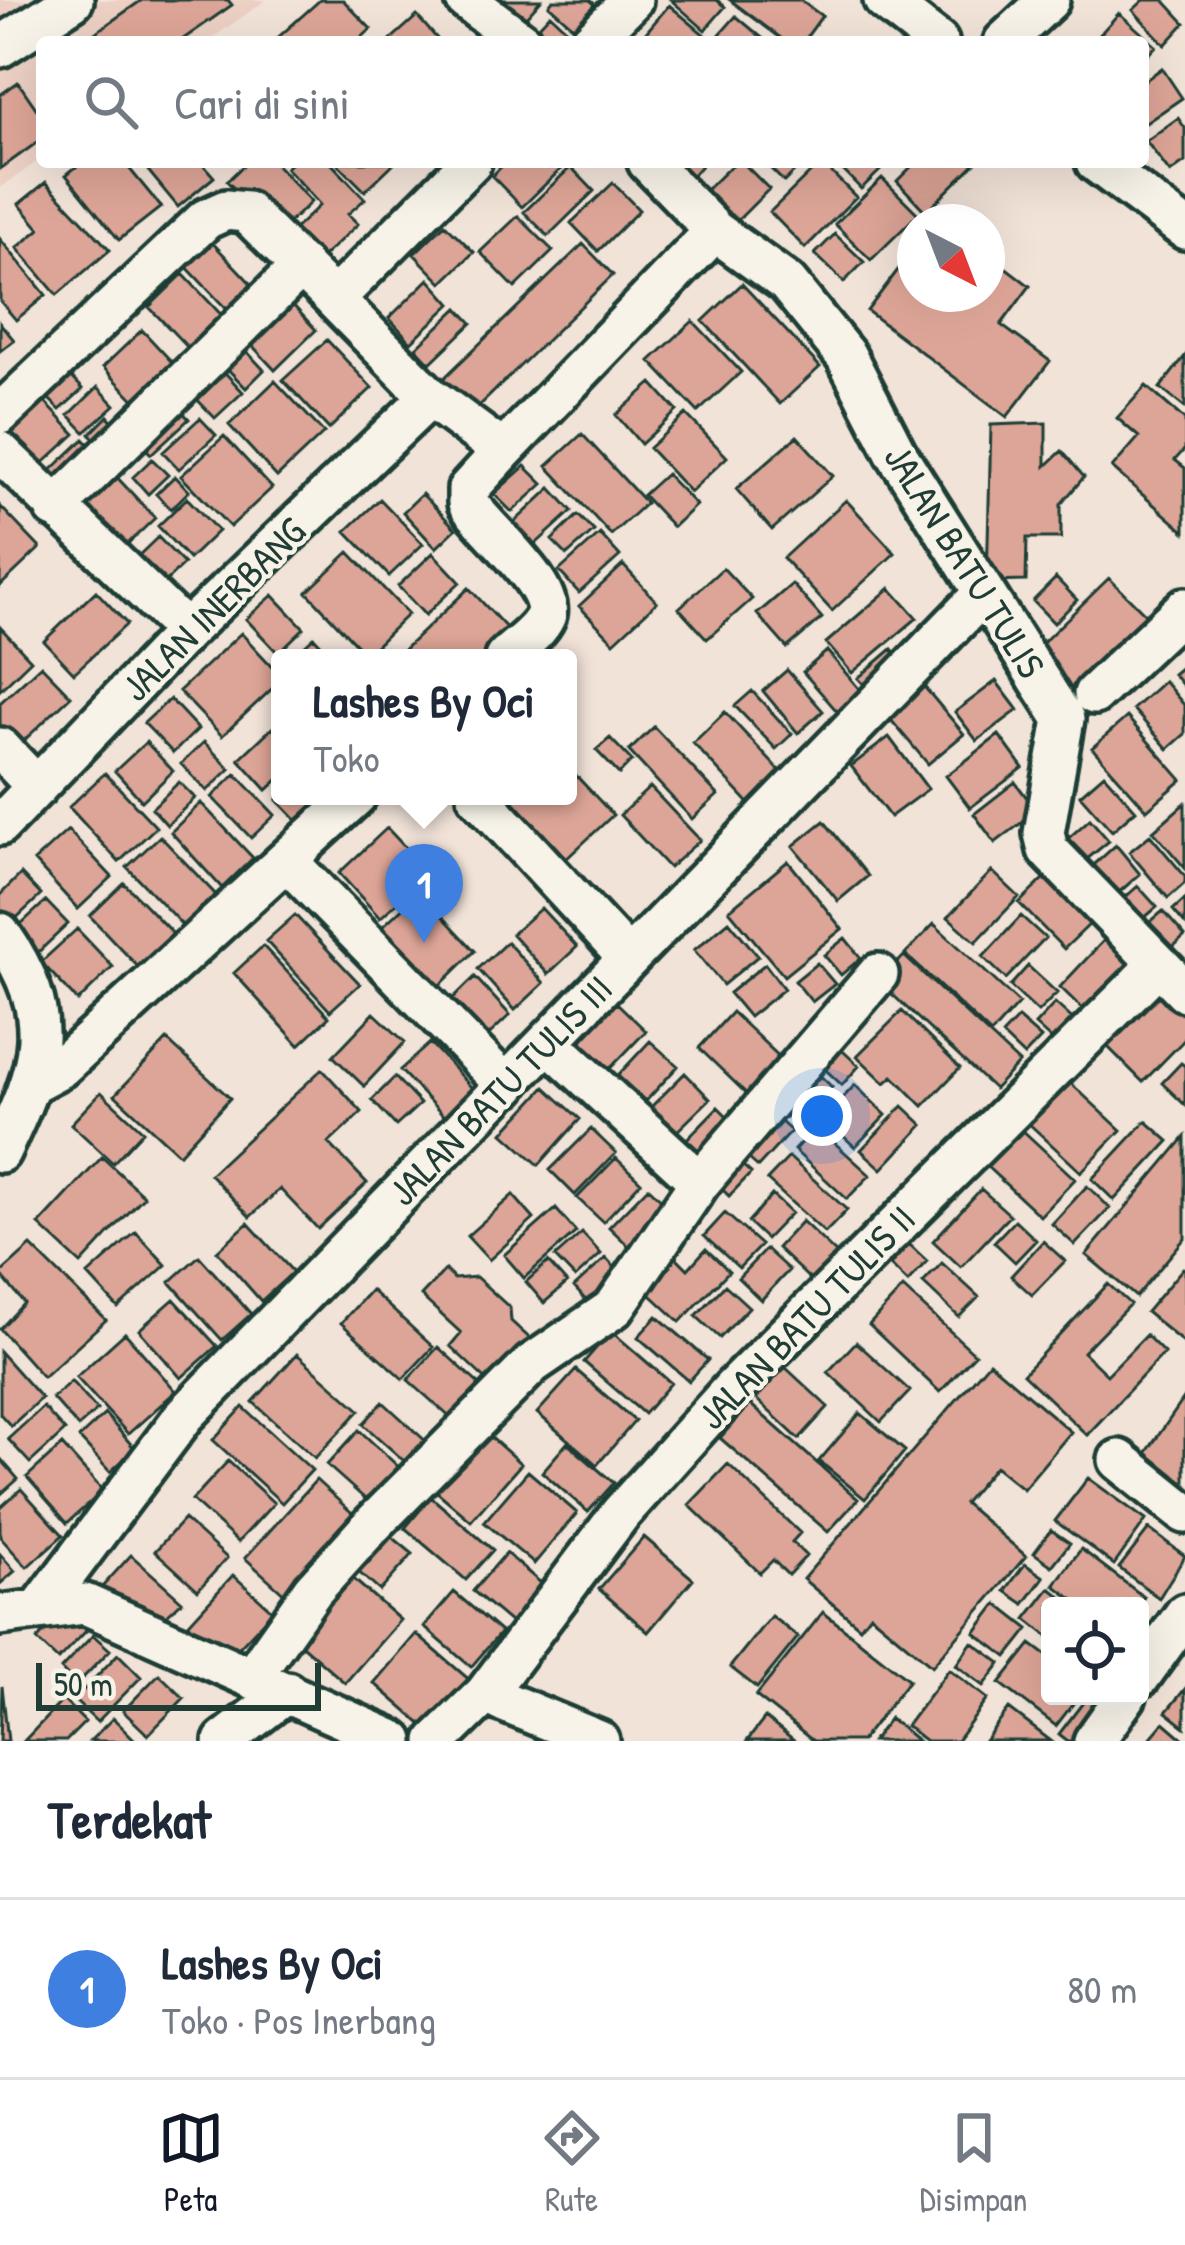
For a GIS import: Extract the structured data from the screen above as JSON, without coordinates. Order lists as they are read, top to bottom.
{
  "streets": {
    "street": [
      "JALAN BATU TULIS",
      "JALAN INERBANG",
      "JALAN BATU TULIS III",
      "JALAN BATU TULIS II"
    ]
  },
  "crossings": [
    ["JALAN BATU TULIS", "JALAN BATU TULIS III"],
    ["JALAN BATU TULIS", "JALAN BATU TULIS II"]
  ],
  "scale_bar": "50 m",
  "north": "bottom right",
  "page": {
    "search": "Cari di sini",
    "popup": ["Lashes By Oci", "Toko"],
    "pins": "1",
    "scale": "50 m",
    "heading": "Terdekat",
    "list": [
      {
        "mark": "1",
        "name": "Lashes By Oci",
        "note": "Toko · Pos Inerbang",
        "value": "80 m"
      }
    ],
    "nav": ["Peta", "Rute", "Disimpan"]
  }
}
